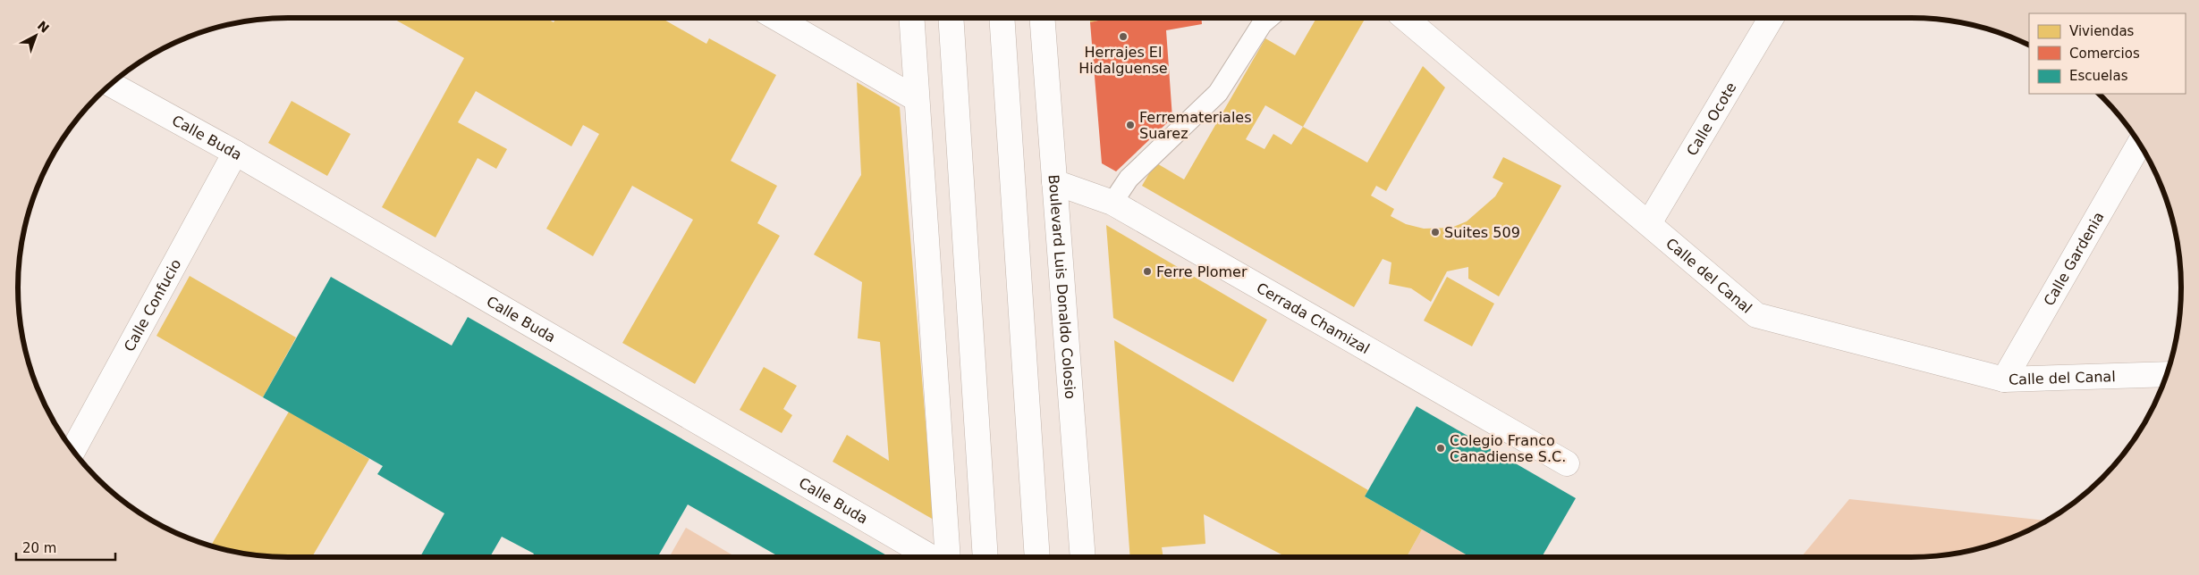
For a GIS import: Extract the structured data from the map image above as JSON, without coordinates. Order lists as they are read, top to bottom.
{
  "streets": {
    "street": [
      "Calle Ocote",
      "Calle Buda",
      "Calle Gardenia",
      "Calle del Canal",
      "Boulevard Luis Donaldo Colosio",
      "Calle Confucio",
      "Cerrada Chamizal"
    ]
  },
  "crossings": [
    ["Calle Ocote", "Calle del Canal"],
    ["Calle Buda", "Calle Confucio"],
    ["Calle Gardenia", "Calle del Canal"],
    ["Boulevard Luis Donaldo Colosio", "Cerrada Chamizal"]
  ],
  "places": [
    "Herrajes El Hidalguense",
    "Ferremateriales Suarez",
    "Suites 509",
    "Ferre Plomer",
    "Colegio Franco Canadiense S.C."
  ],
  "legend": ["Viviendas", "Comercios", "Escuelas"],
  "scale_bar": "20 m",
  "north": "top right"
}
